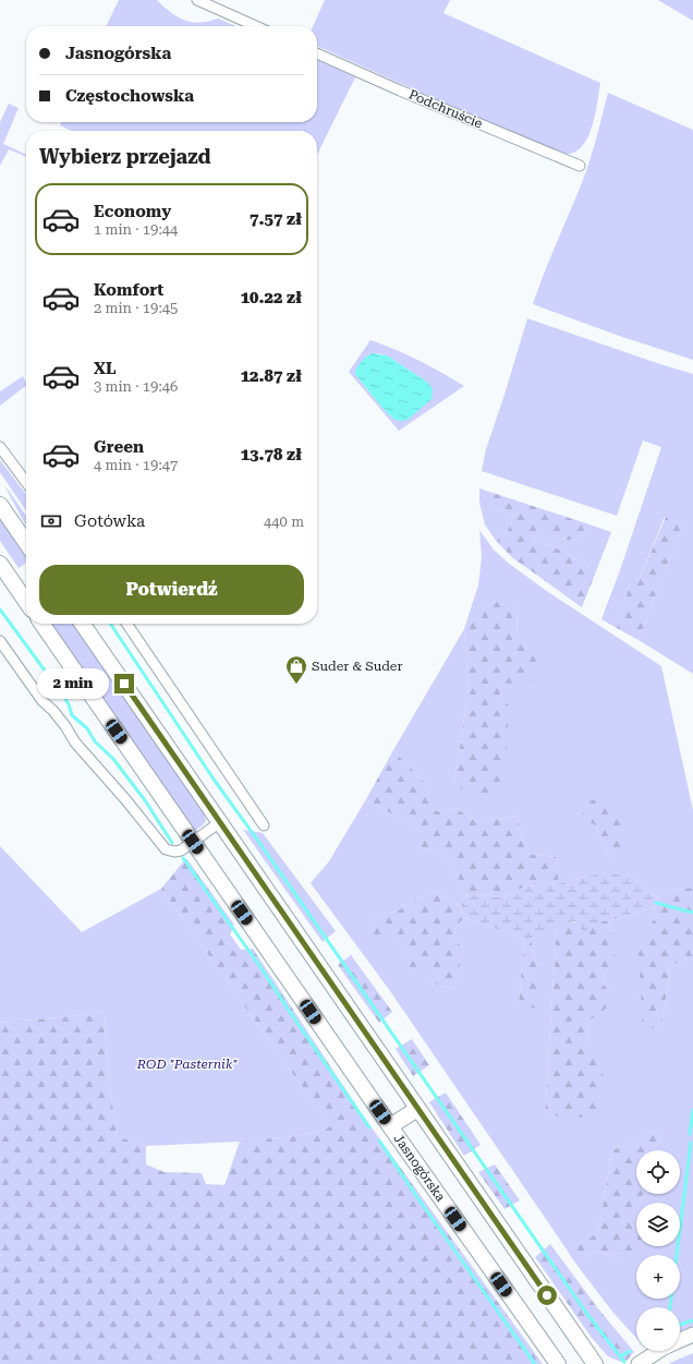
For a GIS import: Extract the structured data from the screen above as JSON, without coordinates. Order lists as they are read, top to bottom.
{
  "streets": {
    "main road": ["Jasnogórska"],
    "street": ["Podchruście"]
  },
  "parks": ["ROD \"Pasternik\""],
  "places": {
    "shop": ["Suder & Suder"]
  },
  "page": {
    "banner": ["Jasnogórska", "Częstochowska"],
    "heading": "Wybierz przejazd",
    "list": [
      {
        "name": "Economy",
        "note": "1 min · 19:44",
        "value": "7.57 zł"
      },
      {
        "name": "Komfort",
        "note": "2 min · 19:45",
        "value": "10.22 zł"
      },
      {
        "name": "XL",
        "note": "3 min · 19:46",
        "value": "12.87 zł"
      },
      {
        "name": "Green",
        "note": "4 min · 19:47",
        "value": "13.78 zł"
      }
    ],
    "pay": ["Gotówka", "440 m"],
    "buttons": "Potwierdź",
    "bubble": "2 min",
    "map_buttons": ["+", "−"]
  }
}
